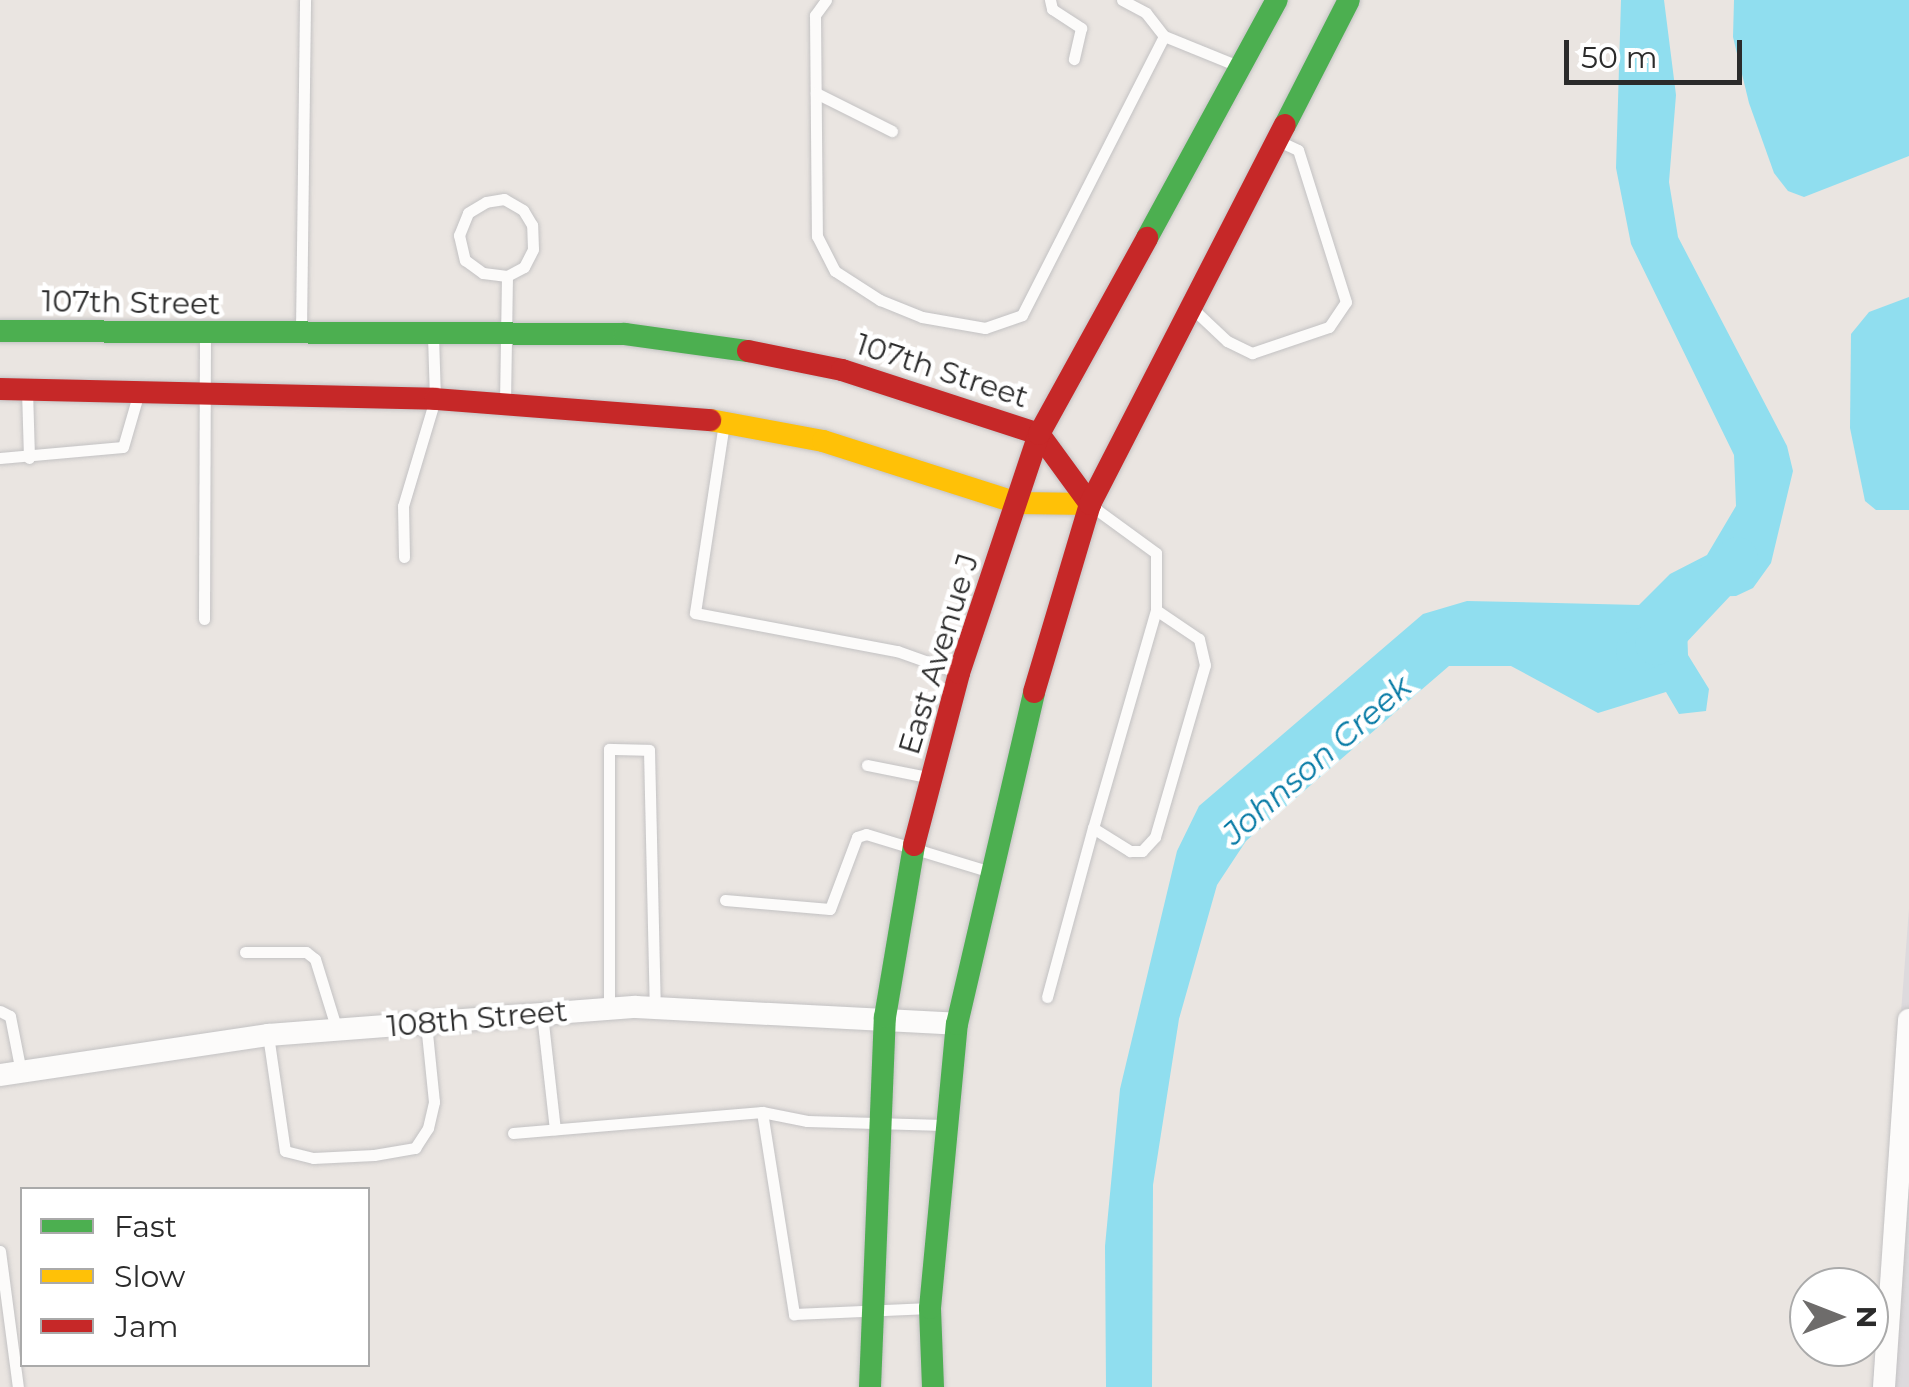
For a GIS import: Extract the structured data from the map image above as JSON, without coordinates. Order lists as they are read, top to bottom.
{
  "streets": {
    "street": ["107th Street", "East Avenue J", "108th Street"]
  },
  "crossings": [
    ["107th Street", "East Avenue J"],
    ["East Avenue J", "108th Street"]
  ],
  "water": ["Johnson Creek"],
  "legend": ["Fast", "Slow", "Jam"],
  "scale_bar": "50 m",
  "north": "right"
}
